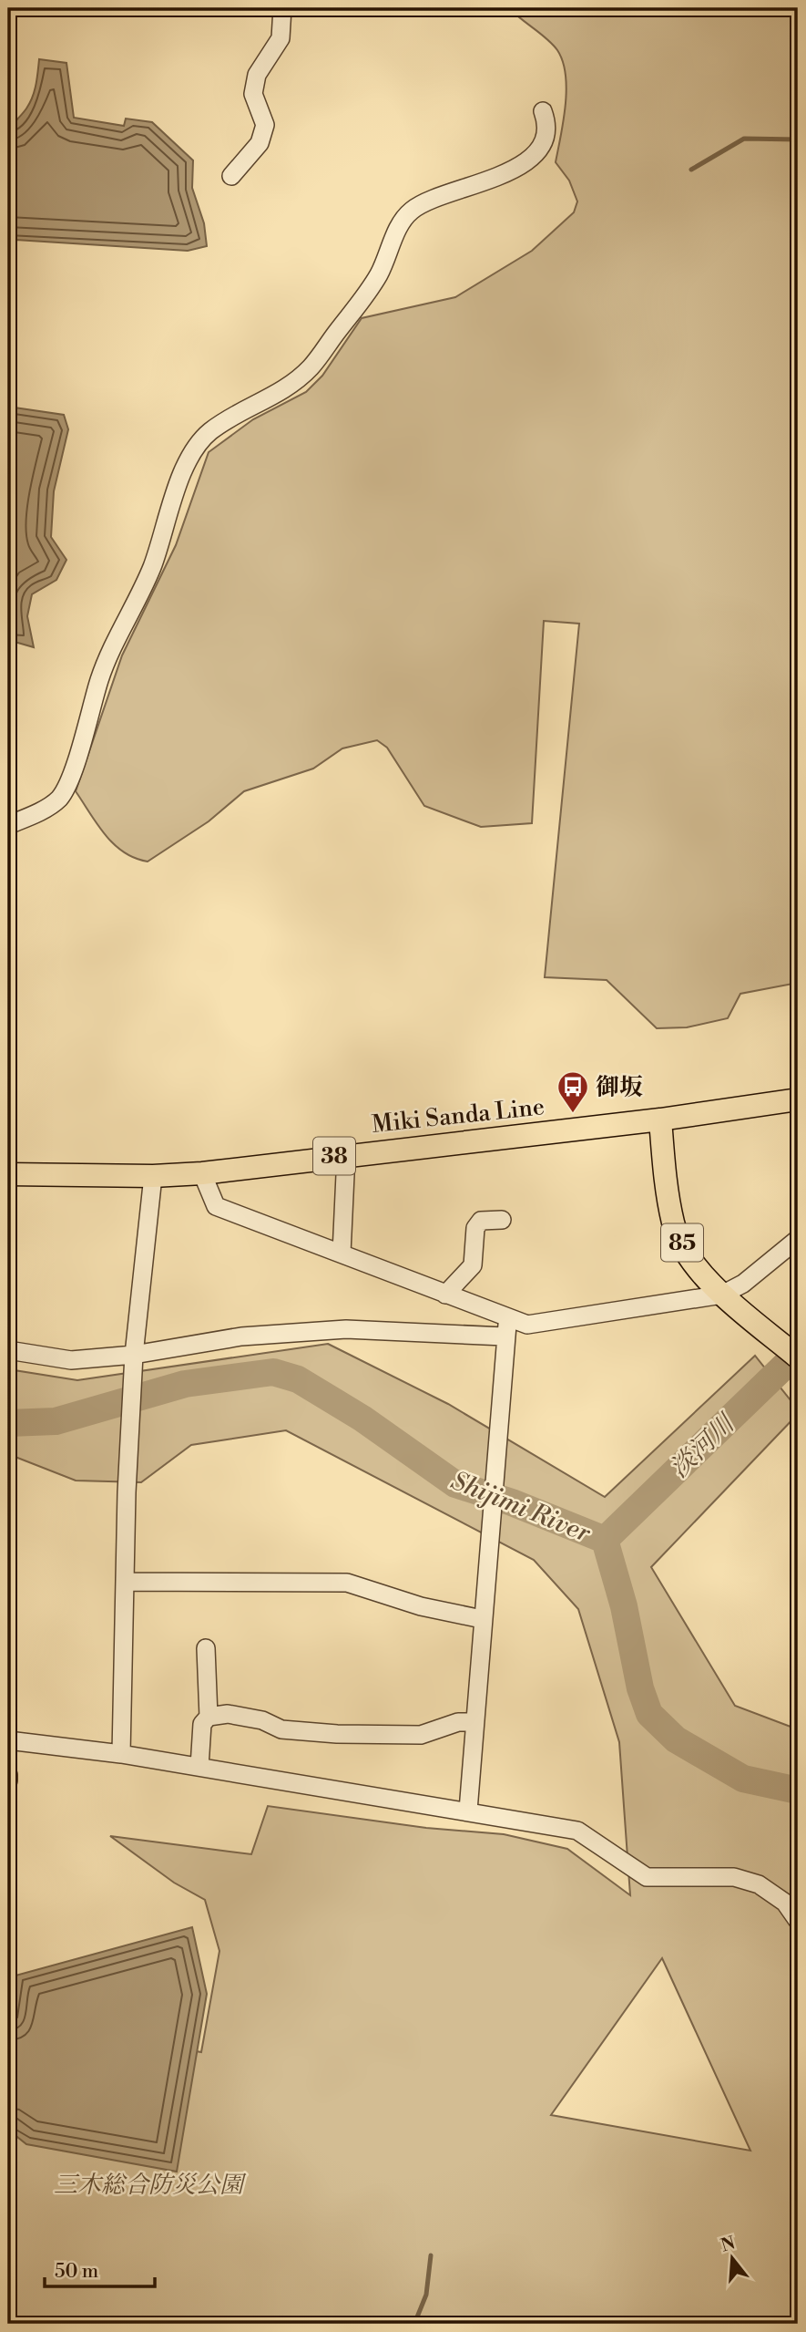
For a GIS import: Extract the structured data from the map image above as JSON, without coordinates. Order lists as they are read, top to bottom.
{
  "streets": {
    "main road": ["Miki Sanda Line", "38", "85"]
  },
  "crossings": [
    ["Miki Sanda Line", "85"]
  ],
  "water": ["淡河川", "Shijimi River"],
  "parks": ["三木総合防災公園"],
  "places": {
    "bus stop": ["御坂"]
  },
  "scale_bar": "50 m",
  "north": "top"
}
